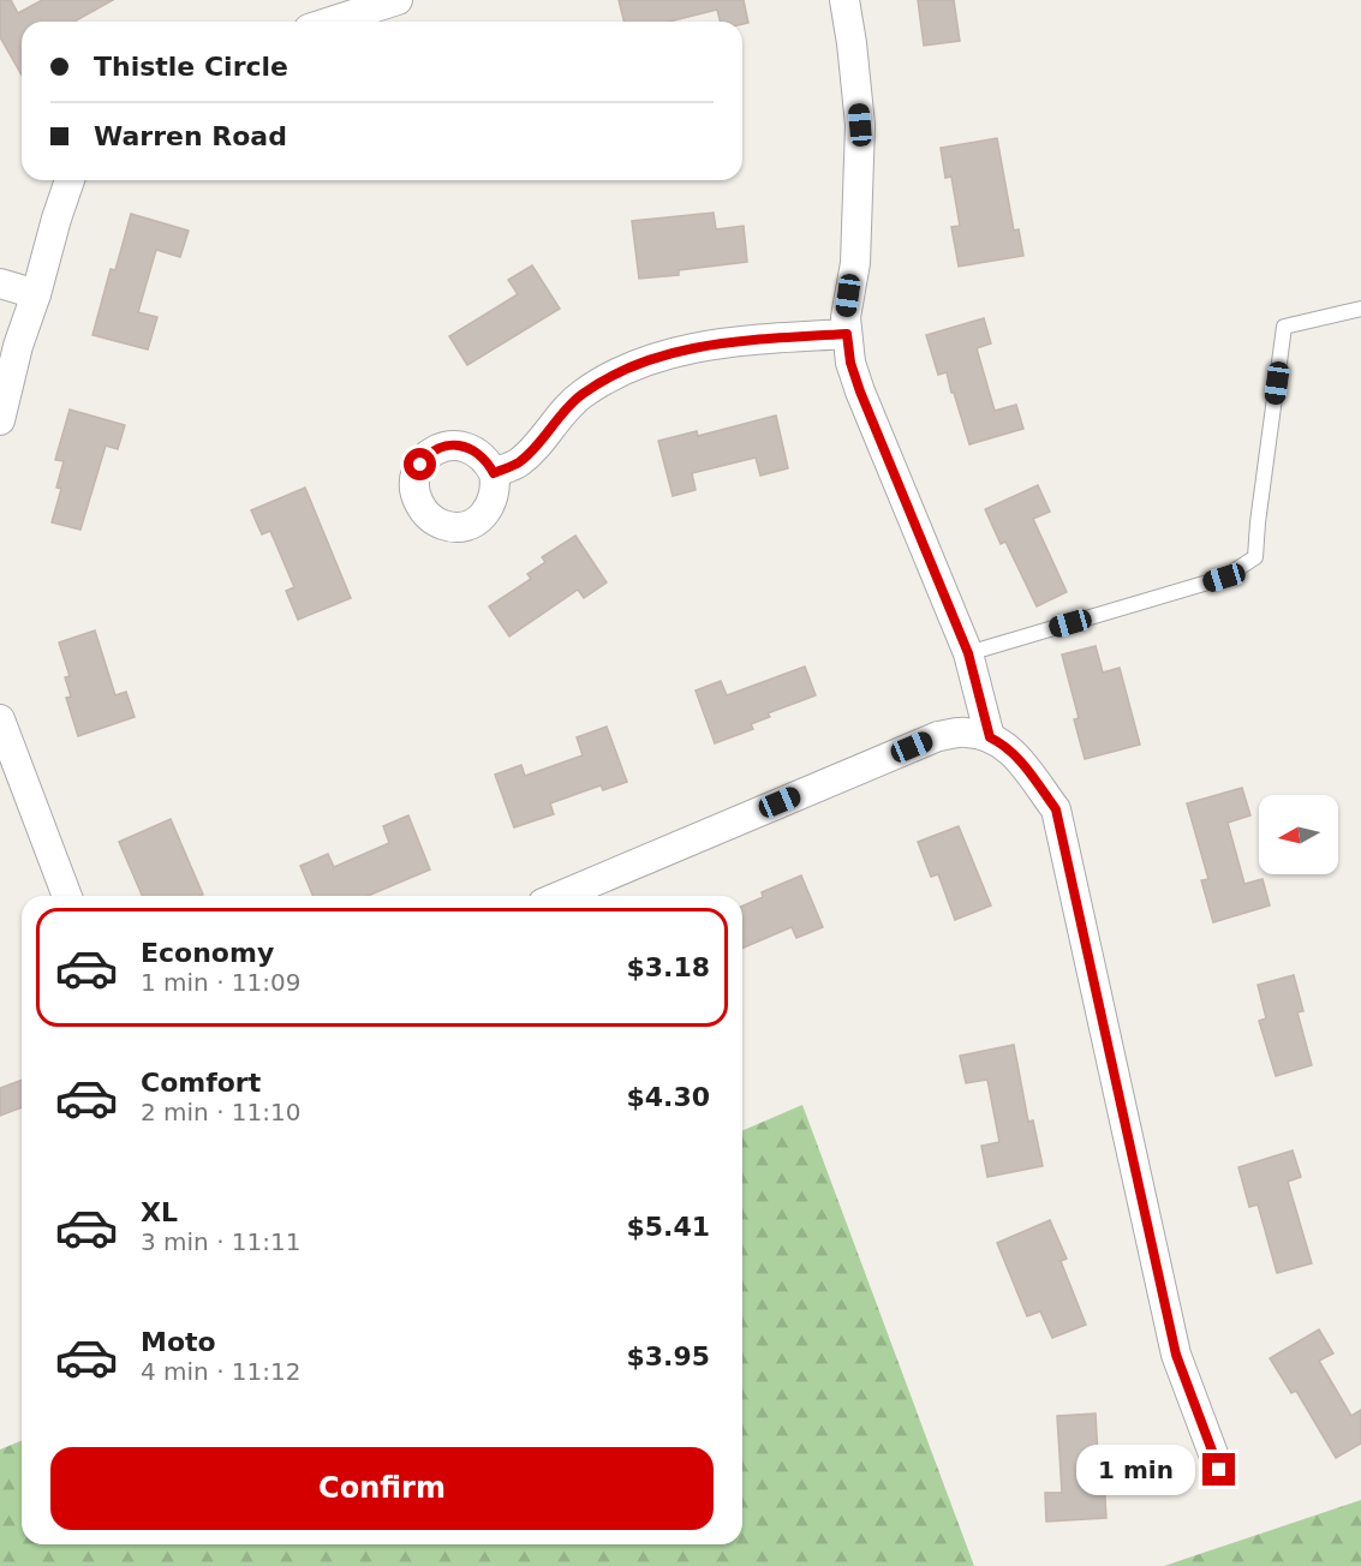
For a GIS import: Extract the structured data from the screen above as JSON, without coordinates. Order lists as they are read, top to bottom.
{
  "north": "left",
  "page": {
    "banner": ["Thistle Circle", "Warren Road"],
    "list": [
      {
        "name": "Economy",
        "note": "1 min · 11:09",
        "value": "$3.18"
      },
      {
        "name": "Comfort",
        "note": "2 min · 11:10",
        "value": "$4.30"
      },
      {
        "name": "XL",
        "note": "3 min · 11:11",
        "value": "$5.41"
      },
      {
        "name": "Moto",
        "note": "4 min · 11:12",
        "value": "$3.95"
      }
    ],
    "buttons": "Confirm",
    "bubble": "1 min"
  }
}
